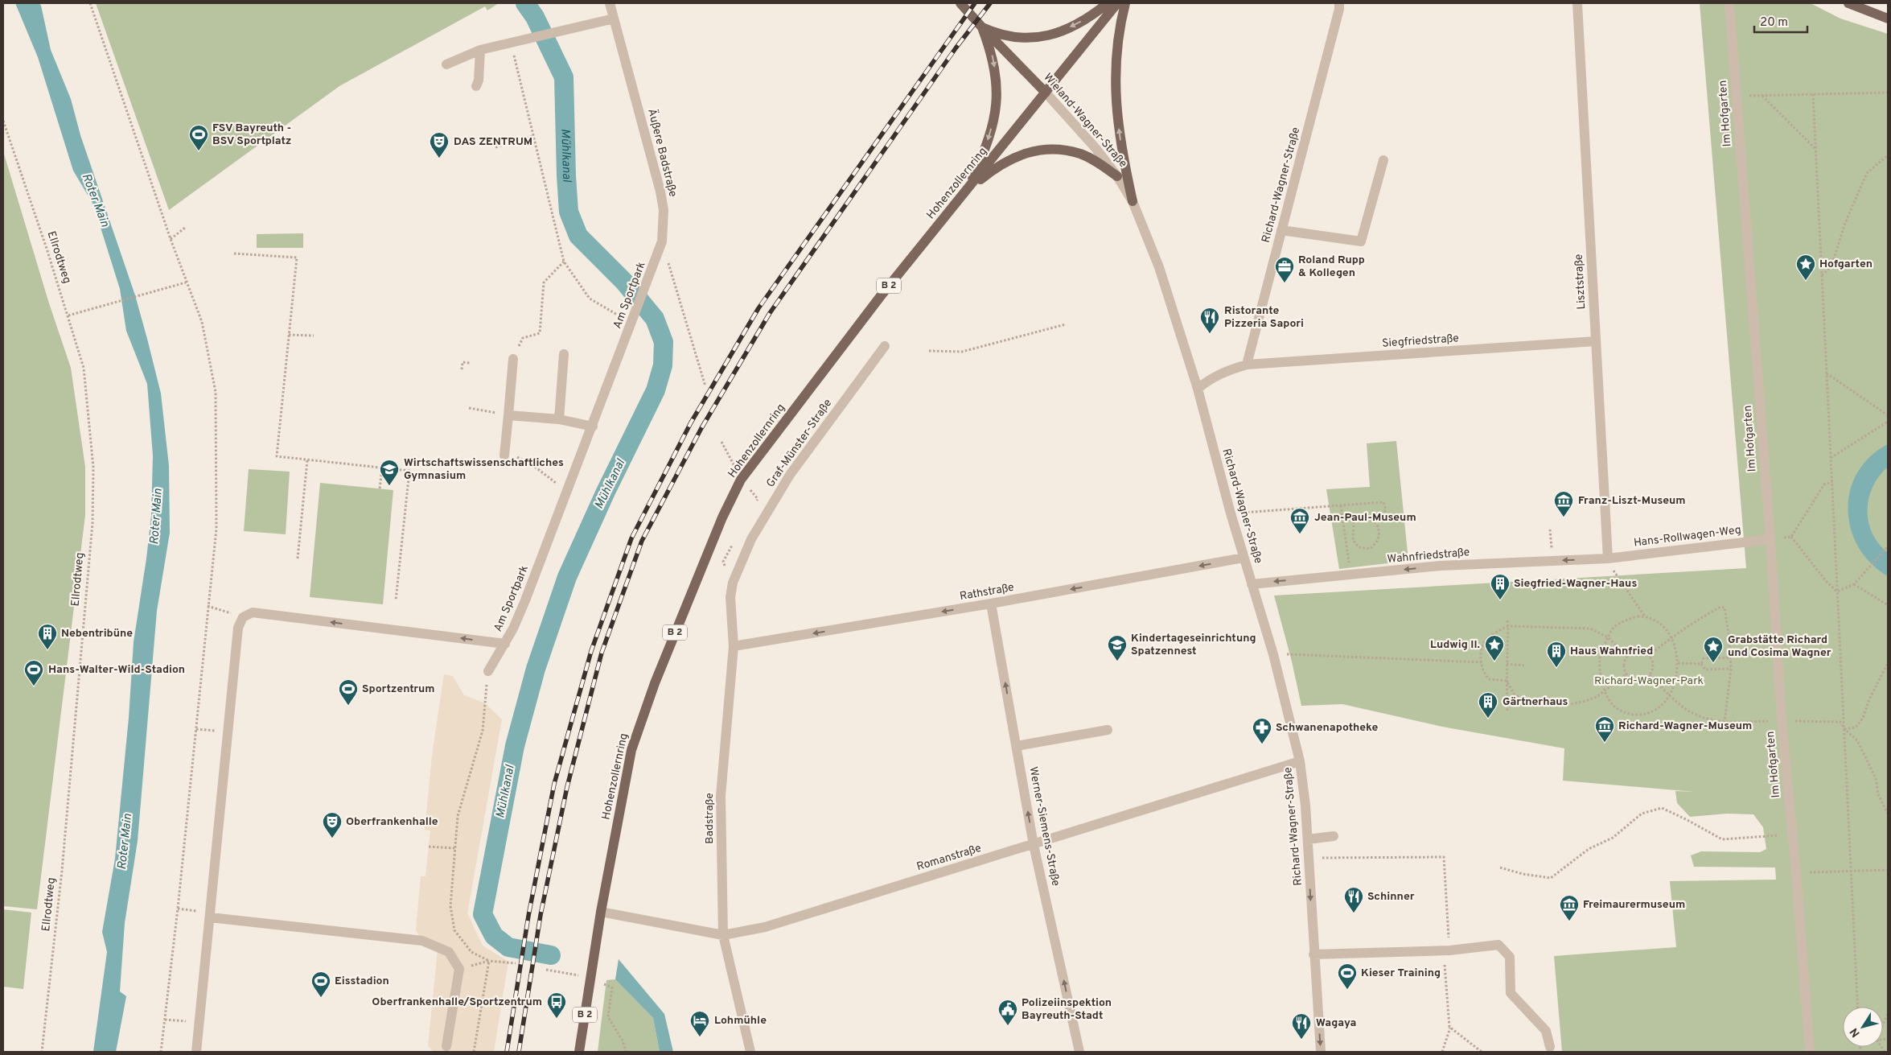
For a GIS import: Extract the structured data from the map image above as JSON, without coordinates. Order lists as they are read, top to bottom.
{
  "streets": {
    "main road": ["Wieland-Wagner-Straße", "Hohenzollernring", "B 2"],
    "street": [
      "Im Hofgarten",
      "Äußere Badstraße",
      "Richard-Wagner-Straße",
      "Lisztstraße",
      "Am Sportpark",
      "Siegfriedstraße",
      "Graf-Münster-Straße",
      "Hans-Rollwagen-Weg",
      "Wahnfriedstraße",
      "Rathstraße",
      "Badstraße",
      "Werner-Siemens-Straße",
      "Romanstraße"
    ],
    "path": ["Ellrodtweg"]
  },
  "crossings": [
    ["Im Hofgarten", "Hans-Rollwagen-Weg"],
    ["Wieland-Wagner-Straße", "Hohenzollernring"],
    ["Wieland-Wagner-Straße", "Richard-Wagner-Straße"],
    ["Äußere Badstraße", "Am Sportpark"],
    ["Hohenzollernring", "Romanstraße"],
    ["Richard-Wagner-Straße", "Siegfriedstraße"],
    ["Richard-Wagner-Straße", "Wahnfriedstraße"],
    ["Richard-Wagner-Straße", "Rathstraße"],
    ["Richard-Wagner-Straße", "Romanstraße"],
    ["Lisztstraße", "Siegfriedstraße"],
    ["Lisztstraße", "Hans-Rollwagen-Weg"],
    ["Lisztstraße", "Wahnfriedstraße"],
    ["Graf-Münster-Straße", "Badstraße"],
    ["Hans-Rollwagen-Weg", "Wahnfriedstraße"],
    ["Rathstraße", "Badstraße"],
    ["Rathstraße", "Werner-Siemens-Straße"],
    ["Badstraße", "Romanstraße"],
    ["Werner-Siemens-Straße", "Romanstraße"]
  ],
  "one_way": ["Wahnfriedstraße", "Rathstraße", "Werner-Siemens-Straße"],
  "water": ["Mühlkanal", "Roter Main"],
  "parks": ["Richard-Wagner-Park"],
  "places": {
    "sports": [
      "FSV Bayreuth - BSV Sportplatz",
      "Hans-Walter-Wild-Stadion",
      "Sportzentrum",
      "Kieser Training",
      "Eisstadion"
    ],
    "theatre": ["DAS ZENTRUM", "Oberfrankenhalle"],
    "place": ["Hofgarten", "Ludwig II.", "Grabstätte Richard und Cosima Wagner"],
    "office": ["Roland Rupp & Kollegen"],
    "restaurant": ["Ristorante Pizzeria Sapori", "Schinner", "Wagaya"],
    "school or university": ["Wirtschaftswissenschaftliches Gymnasium", "Kindertageseinrichtung Spatzennest"],
    "museum": [
      "Franz-Liszt-Museum",
      "Jean-Paul-Museum",
      "Richard-Wagner-Museum",
      "Freimaurermuseum"
    ],
    "building": [
      "Siegfried-Wagner-Haus",
      "Nebentribüne",
      "Haus Wahnfried",
      "Gärtnerhaus"
    ],
    "pharmacy": ["Schwanenapotheke"],
    "bus stop": ["Oberfrankenhalle/Sportzentrum"],
    "public building": ["Polizeiinspektion Bayreuth-Stadt"],
    "hotel": ["Lohmühle"]
  },
  "scale_bar": "20 m",
  "north": "bottom left"
}
